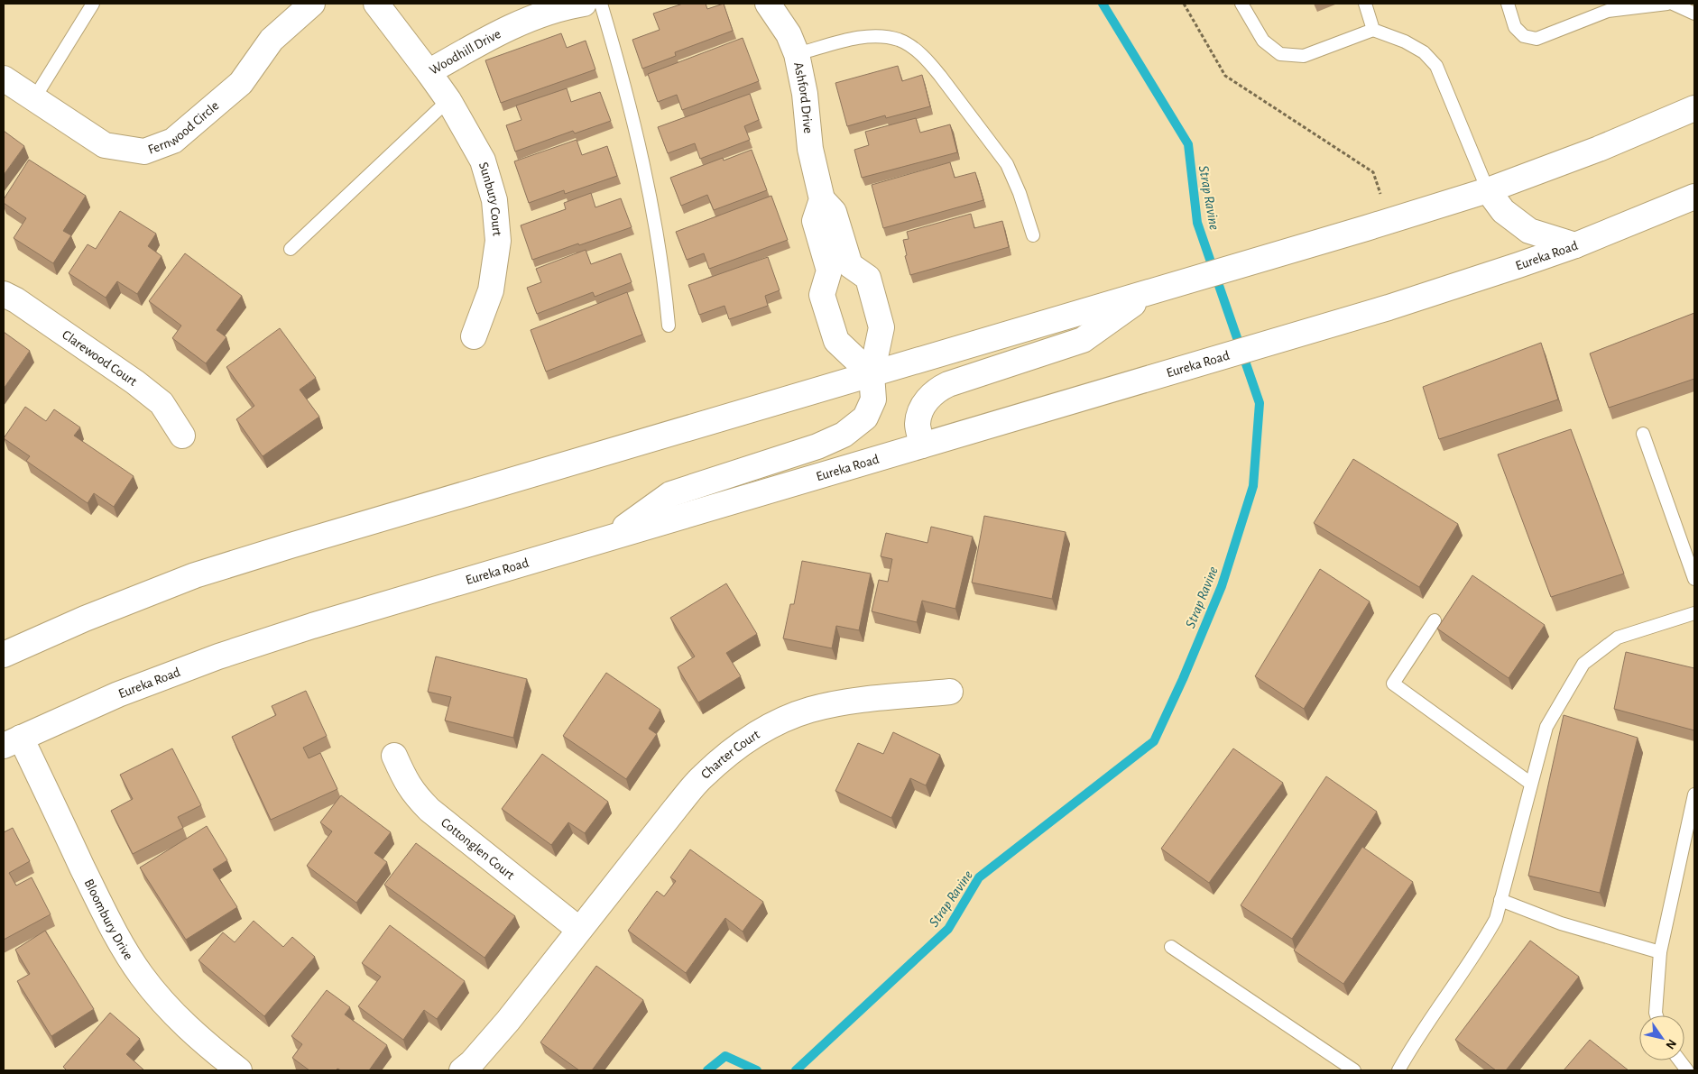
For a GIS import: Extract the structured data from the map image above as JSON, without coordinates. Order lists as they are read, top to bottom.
{
  "streets": {
    "main road": [
      "Woodhill Drive",
      "Ashford Drive",
      "Fernwood Circle",
      "Sunbury Court",
      "Eureka Road",
      "Clarewood Court",
      "Charter Court",
      "Cottonglen Court",
      "Bloombury Drive"
    ]
  },
  "crossings": [
    ["Woodhill Drive", "Sunbury Court"],
    ["Eureka Road", "Bloombury Drive"],
    ["Charter Court", "Cottonglen Court"]
  ],
  "water": ["Strap Ravine"],
  "north": "bottom right"
}
